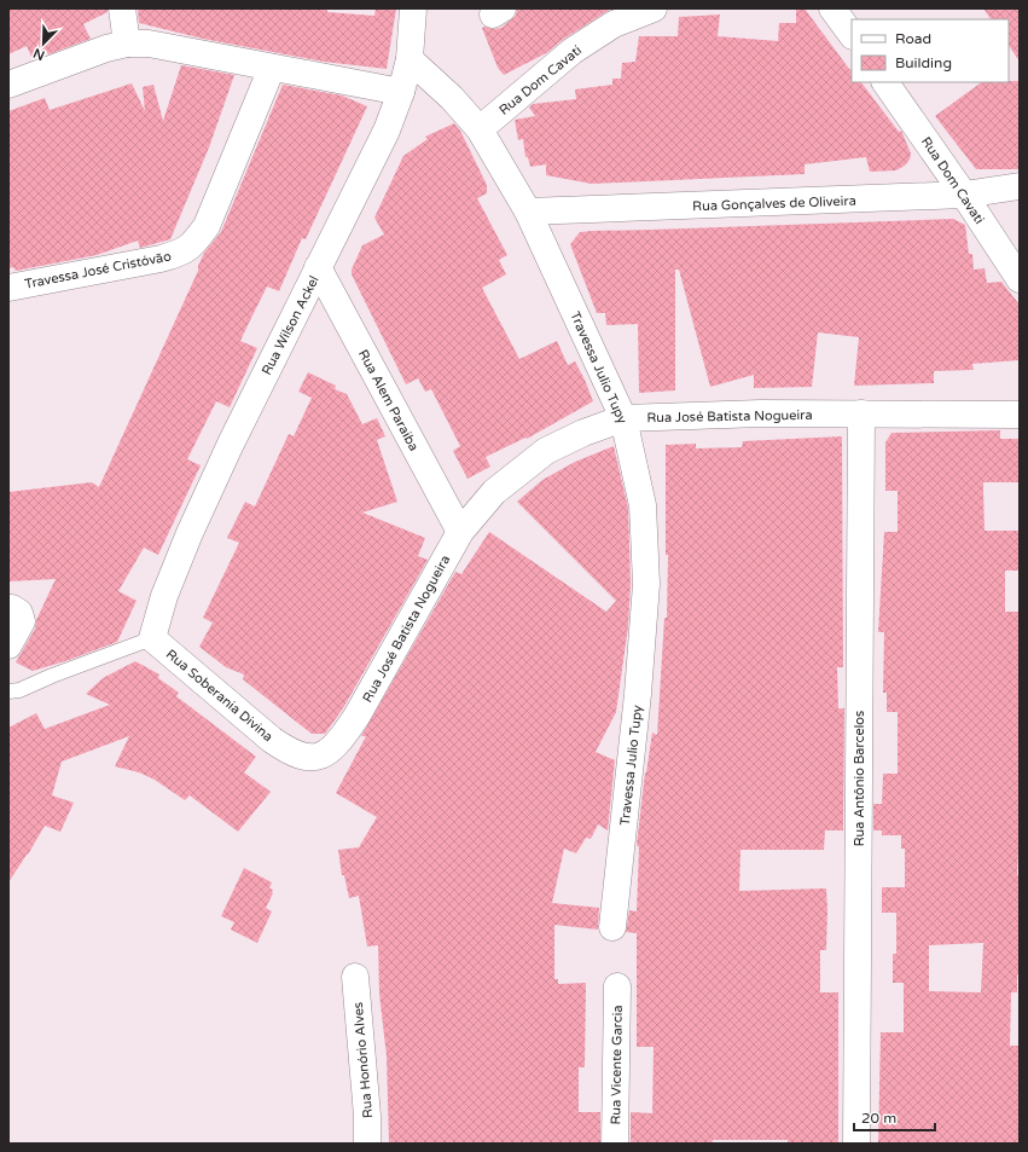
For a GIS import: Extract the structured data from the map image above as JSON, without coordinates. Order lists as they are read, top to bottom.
{
  "streets": {
    "street": [
      "Rua Dom Cavati",
      "Rua Gonçalves de Oliveira",
      "Travessa José Cristóvão",
      "Rua Wilson Ackel",
      "Travessa Julio Tupy",
      "Rua Alem Paraiba",
      "Rua José Batista Nogueira",
      "Rua Soberania Divina",
      "Rua Antônio Barcelos",
      "Rua Honório Alves",
      "Rua Vicente Garcia"
    ]
  },
  "crossings": [
    ["Rua Dom Cavati", "Rua Gonçalves de Oliveira"],
    ["Rua Dom Cavati", "Travessa Julio Tupy"],
    ["Rua Gonçalves de Oliveira", "Travessa Julio Tupy"],
    ["Rua Wilson Ackel", "Travessa Julio Tupy"],
    ["Rua Wilson Ackel", "Rua Alem Paraiba"],
    ["Rua Wilson Ackel", "Rua Soberania Divina"],
    ["Travessa Julio Tupy", "Rua José Batista Nogueira"],
    ["Rua Alem Paraiba", "Rua José Batista Nogueira"],
    ["Rua José Batista Nogueira", "Rua Soberania Divina"],
    ["Rua José Batista Nogueira", "Rua Antônio Barcelos"]
  ],
  "legend": ["Road", "Building"],
  "scale_bar": "20 m",
  "north": "bottom left"
}
